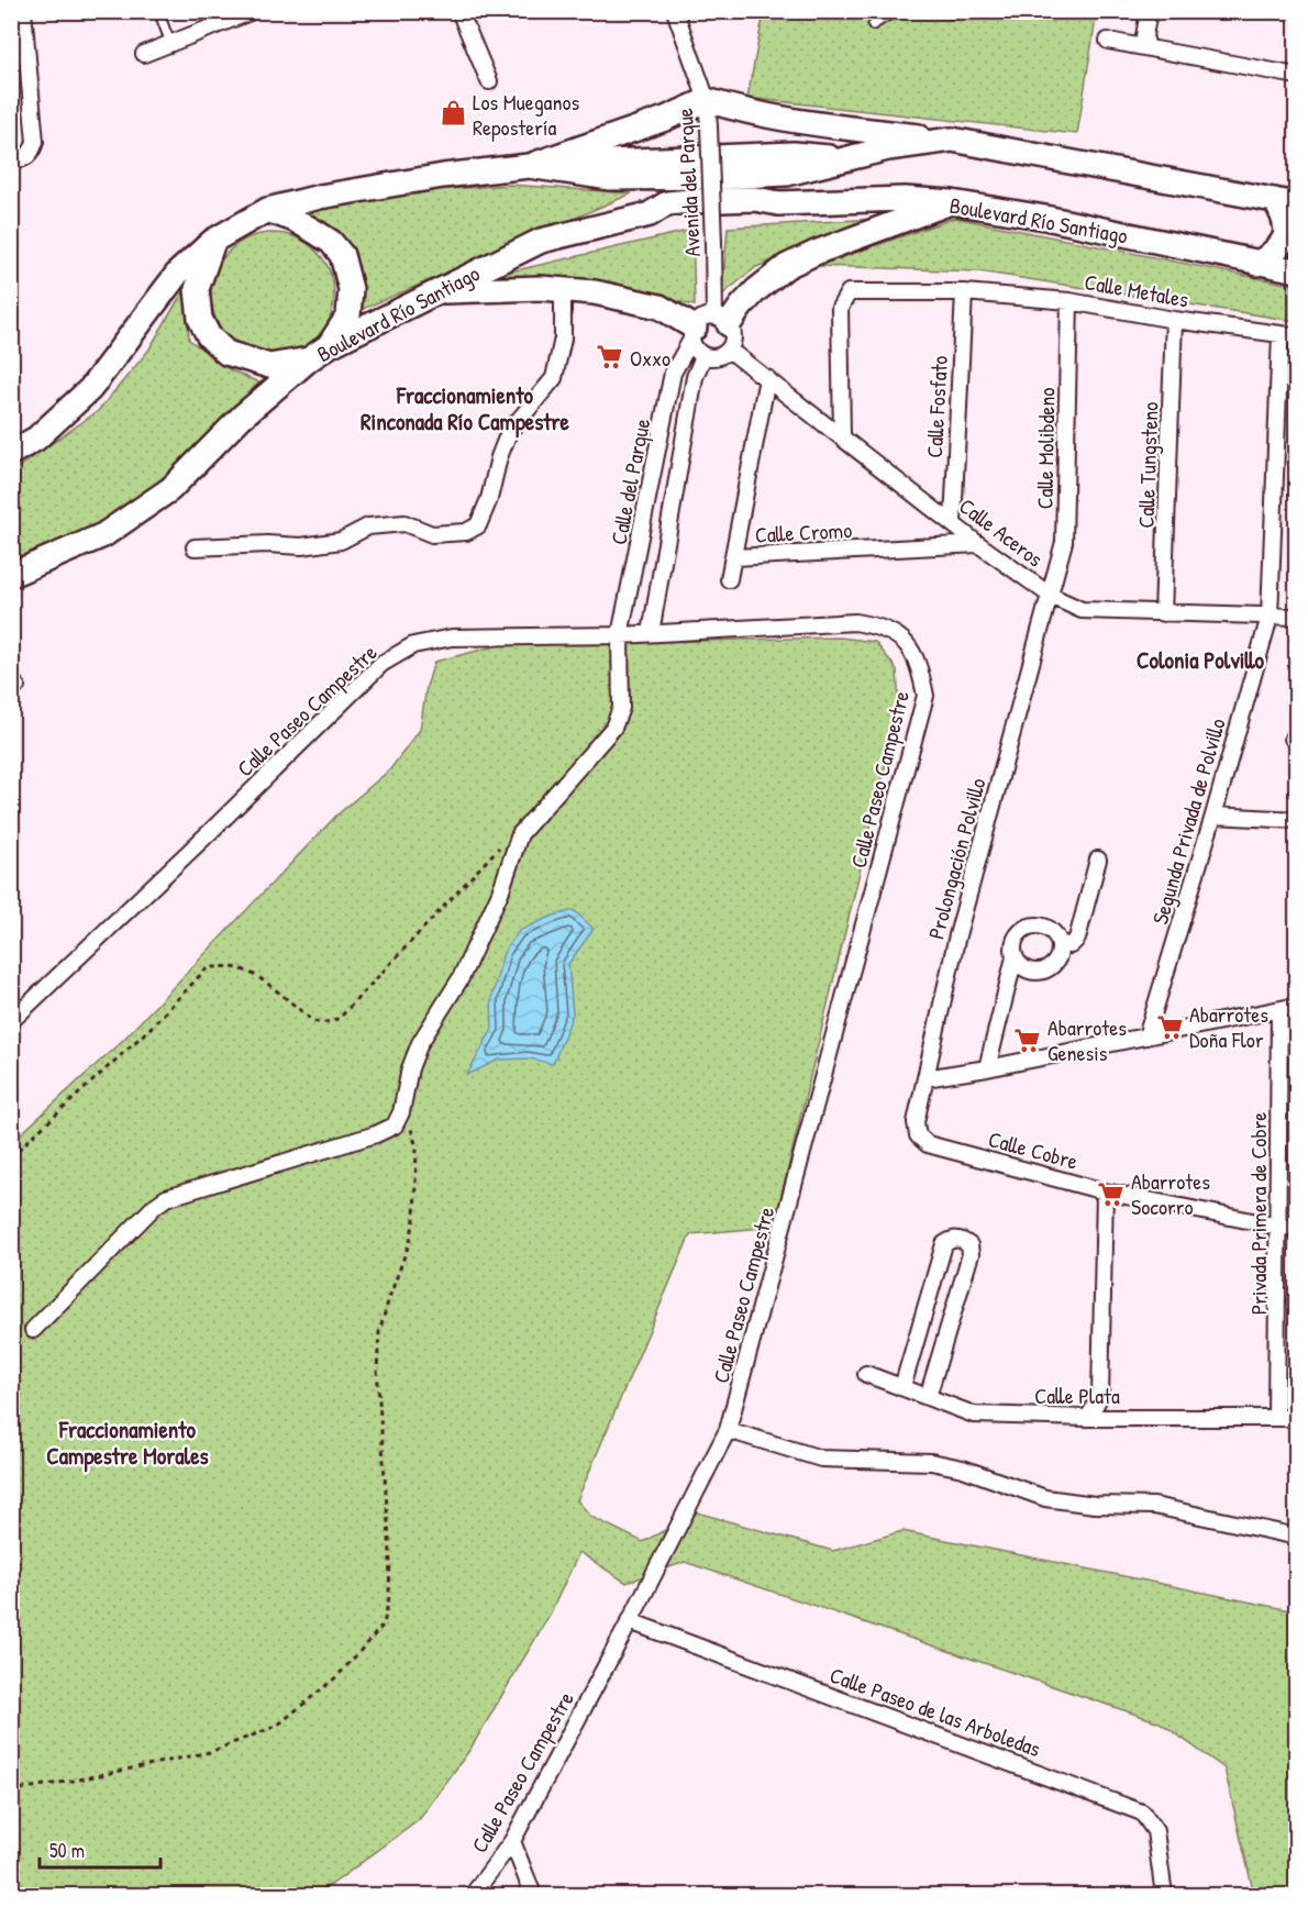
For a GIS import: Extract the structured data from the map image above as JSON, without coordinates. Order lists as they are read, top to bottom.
{
  "streets": {
    "main road": ["Boulevard Río Santiago"],
    "street": [
      "Avenida del Parque",
      "Calle Metales",
      "Calle Fosfato",
      "Calle Molibdeno",
      "Calle Tungsteno",
      "Calle del Parque",
      "Calle Cromo",
      "Calle Aceros",
      "Calle Paseo Campestre",
      "Segunda Privada de Polvillo",
      "Prolongación Polvillo",
      "Calle Cobre",
      "Privada Primera de Cobre",
      "Calle Plata",
      "Calle Paseo de las Arboledas"
    ]
  },
  "crossings": [
    ["Avenida del Parque", "Calle del Parque"],
    ["Avenida del Parque", "Calle Aceros"],
    ["Calle Metales", "Calle Fosfato"],
    ["Calle Metales", "Calle Molibdeno"],
    ["Calle Metales", "Calle Tungsteno"],
    ["Calle Metales", "Calle Aceros"],
    ["Calle Fosfato", "Calle Aceros"],
    ["Calle Molibdeno", "Calle Aceros"],
    ["Calle Molibdeno", "Prolongación Polvillo"],
    ["Calle Tungsteno", "Calle Aceros"],
    ["Calle del Parque", "Calle Paseo Campestre"],
    ["Calle Cromo", "Calle Aceros"],
    ["Calle Aceros", "Segunda Privada de Polvillo"],
    ["Calle Aceros", "Prolongación Polvillo"],
    ["Calle Paseo Campestre", "Calle Paseo de las Arboledas"],
    ["Prolongación Polvillo", "Calle Cobre"],
    ["Calle Cobre", "Privada Primera de Cobre"],
    ["Privada Primera de Cobre", "Calle Plata"]
  ],
  "districts": ["Fraccionamiento Rinconada Río Campestre", "Colonia Polvillo", "Fraccionamiento Campestre Morales"],
  "places": {
    "shop": ["Los Mueganos Repostería"],
    "supermarket": [
      "Oxxo",
      "Abarrotes Doña Flor",
      "Abarrotes Genesis",
      "Abarrotes Socorro"
    ]
  },
  "scale_bar": "50 m"
}
